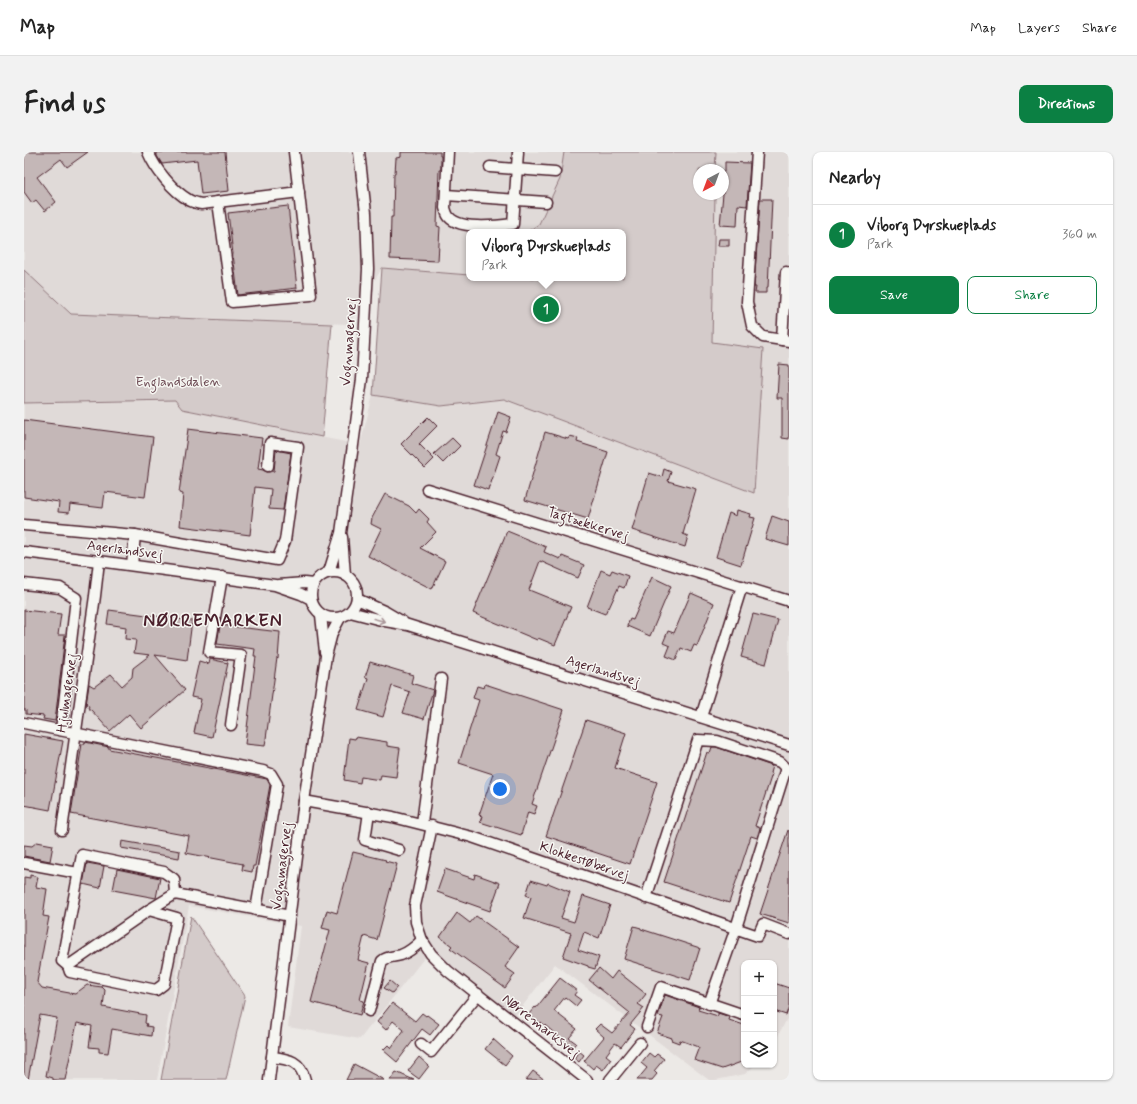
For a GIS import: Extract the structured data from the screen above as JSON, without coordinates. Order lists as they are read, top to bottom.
{
  "streets": {
    "street": [
      "Vognmagervej",
      "Tagtækkervej",
      "Agerlandsvej",
      "Hjulmagervej",
      "Klokkestøbervej",
      "Nørremarksvej"
    ]
  },
  "crossings": [
    ["Vognmagervej", "Agerlandsvej"],
    ["Vognmagervej", "Klokkestøbervej"],
    ["Agerlandsvej", "Hjulmagervej"],
    ["Klokkestøbervej", "Nørremarksvej"]
  ],
  "districts": ["NØRREMARKEN"],
  "parks": ["Englandsdalen"],
  "north": "bottom left",
  "page": {
    "header": "Map",
    "nav": ["Map", "Layers", "Share"],
    "buttons": [
      "Directions",
      ["Save", "Share"]
    ],
    "title": "Find us",
    "heading": "Nearby",
    "list": [
      {
        "mark": "1",
        "name": "Viborg Dyrskueplads",
        "note": "Park",
        "value": "360 m"
      }
    ],
    "popup": ["Viborg Dyrskueplads", "Park"],
    "pins": "1",
    "map_buttons": ["+", "−"]
  }
}
